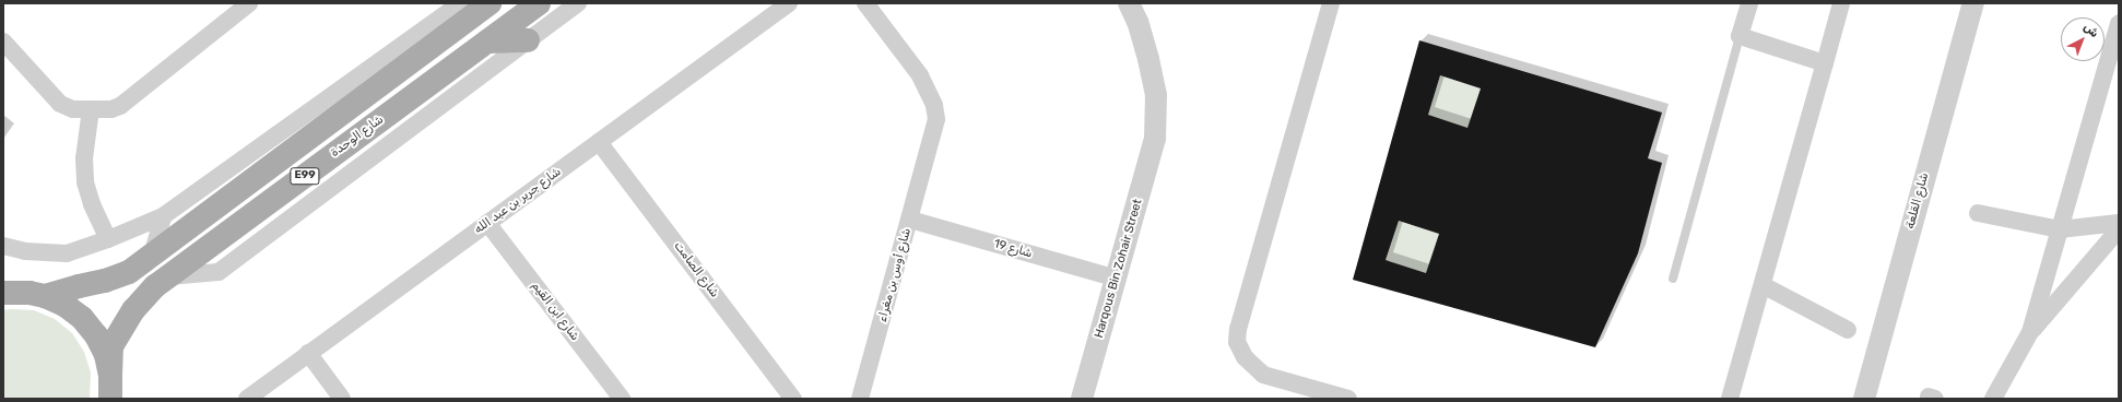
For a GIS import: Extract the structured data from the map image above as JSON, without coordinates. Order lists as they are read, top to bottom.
{
  "streets": {
    "main road": ["شارع الوحدة", "E99"],
    "street": [
      "شارع جرير بن عبد الله",
      "شارع القلعة",
      "شارع 19",
      "Harqous Bin Zohair Street",
      "شارع الصامت",
      "شارع أوس بن مغراء",
      "شارع ابن القيم"
    ]
  },
  "crossings": [
    ["شارع جرير بن عبد الله", "شارع الصامت"],
    ["شارع جرير بن عبد الله", "شارع ابن القيم"],
    ["شارع 19", "Harqous Bin Zohair Street"],
    ["شارع 19", "شارع أوس بن مغراء"]
  ],
  "north": "top right"
}
